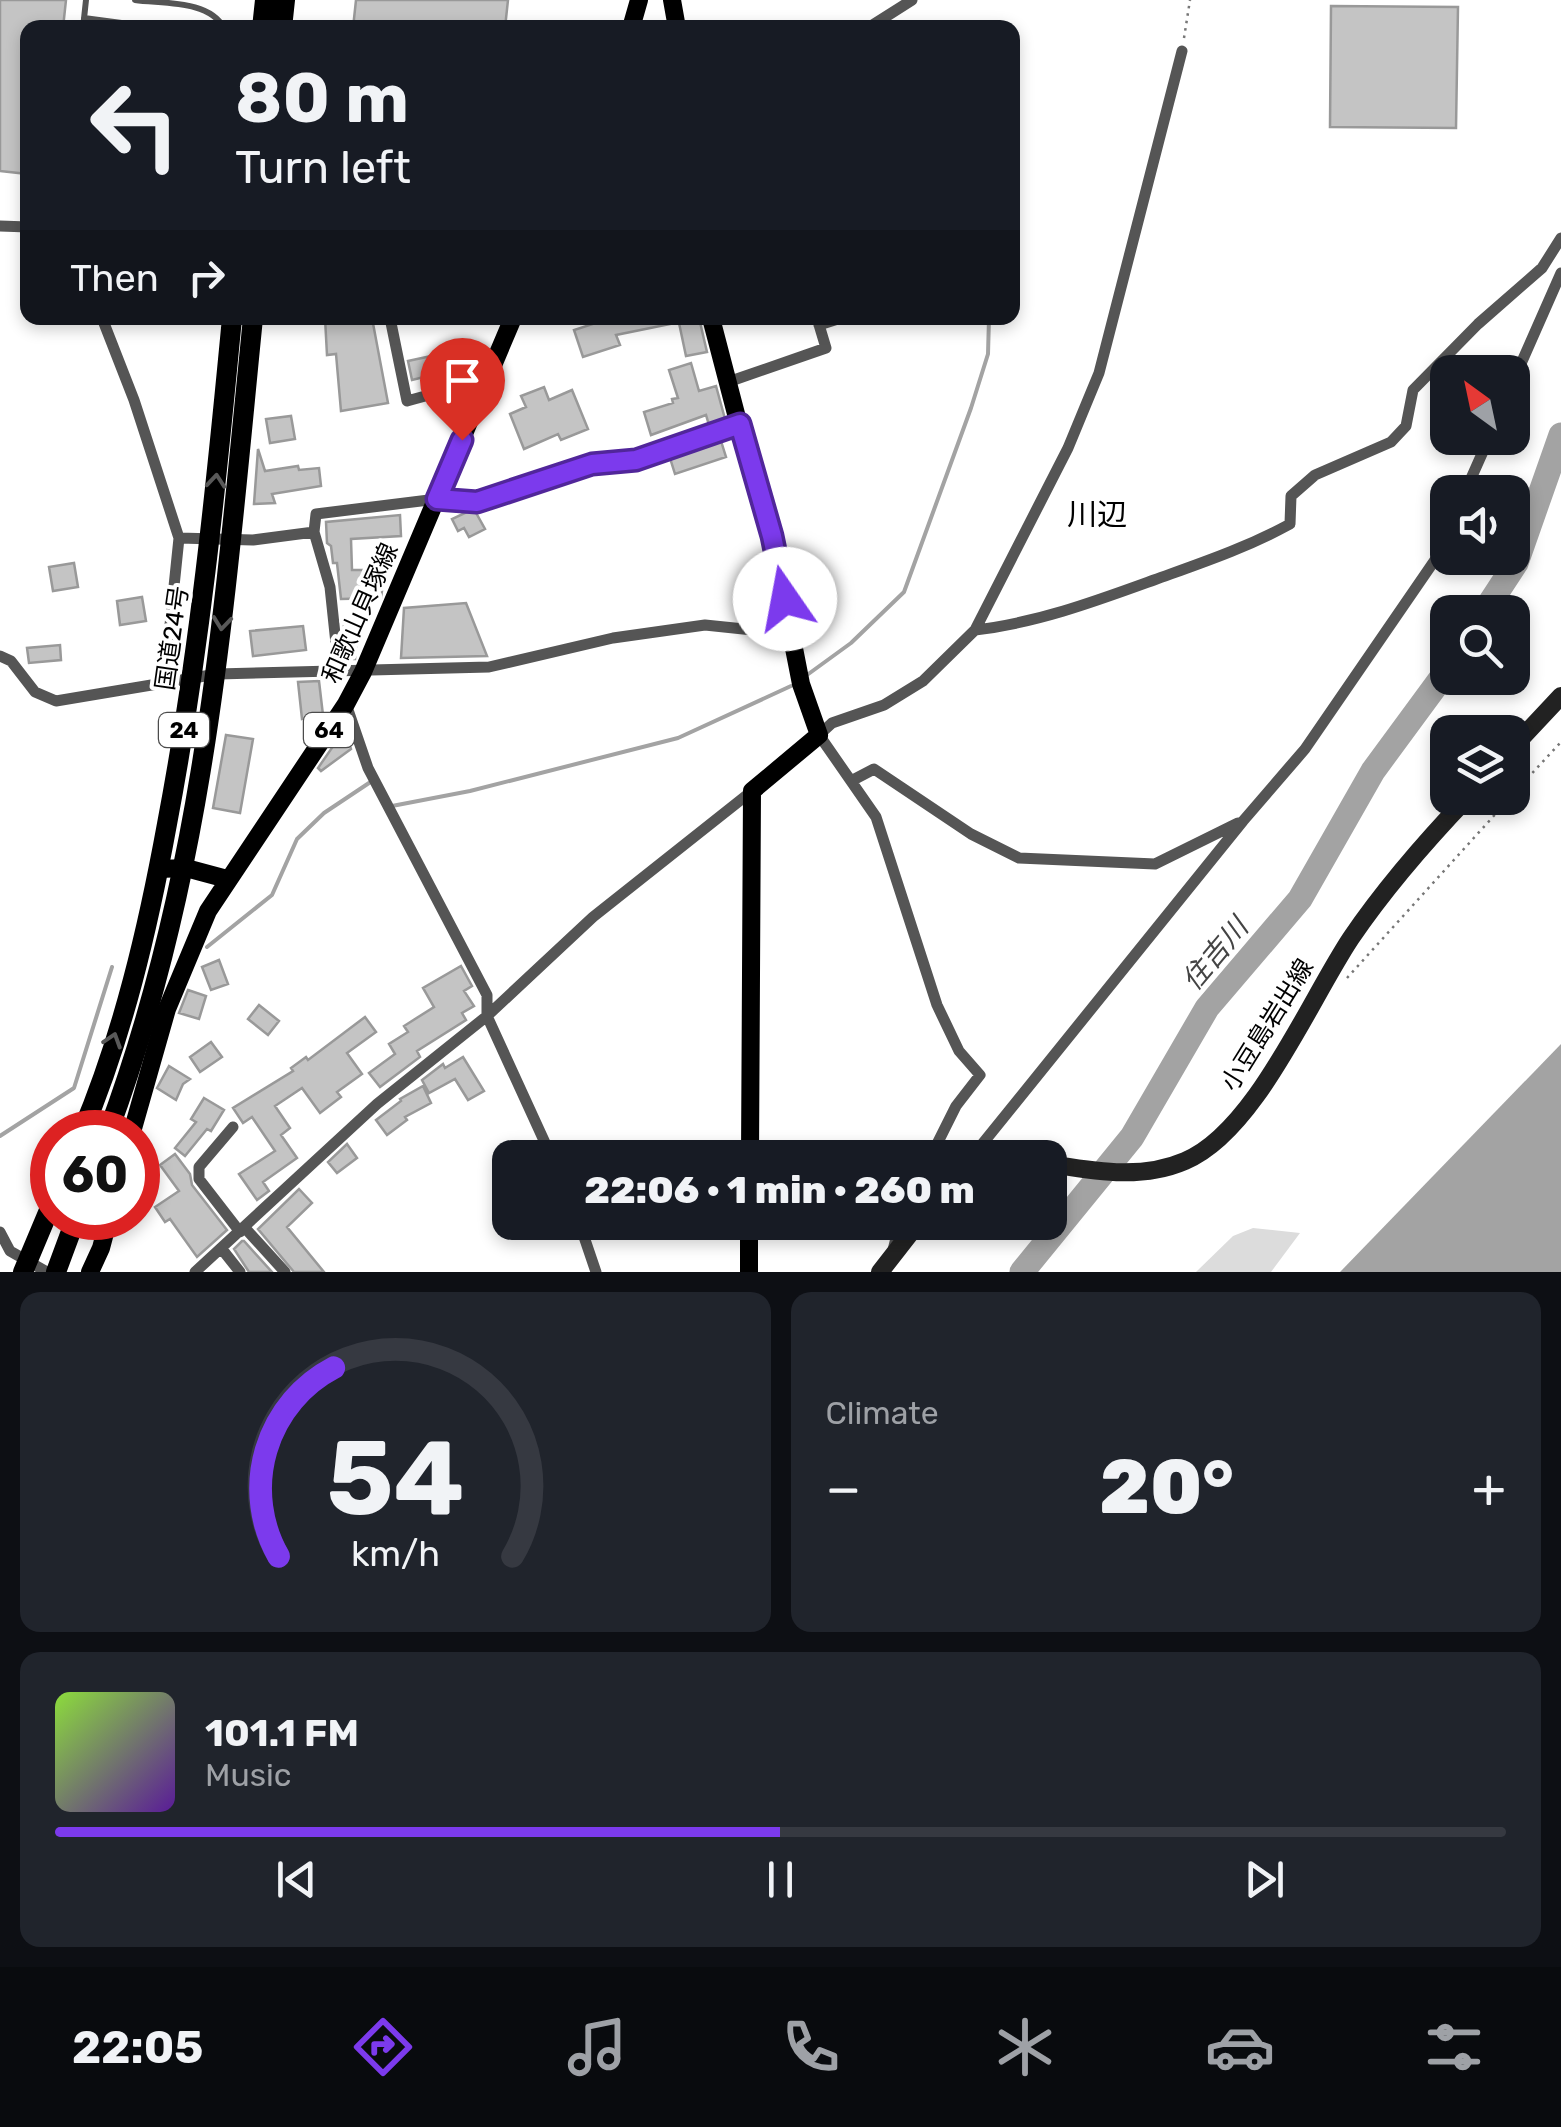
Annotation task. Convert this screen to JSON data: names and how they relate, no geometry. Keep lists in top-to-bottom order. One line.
{"streets":{"highway":["国道24号","24"],"main road":["和歌山貝塚線","64","小豆島岩出線"]},"districts":["川辺"],"water":["住吉川"],"north":"top left","page":{"turn":["80 m","Turn left"],"then":"Then","limit":"60","trip":"22:06 · 1 min · 260 m","tile":"Climate","heat":["−","20°","+"],"song":["101.1 FM","Music"],"tabs":"22:05","gauge":["54","km/h"]}}
